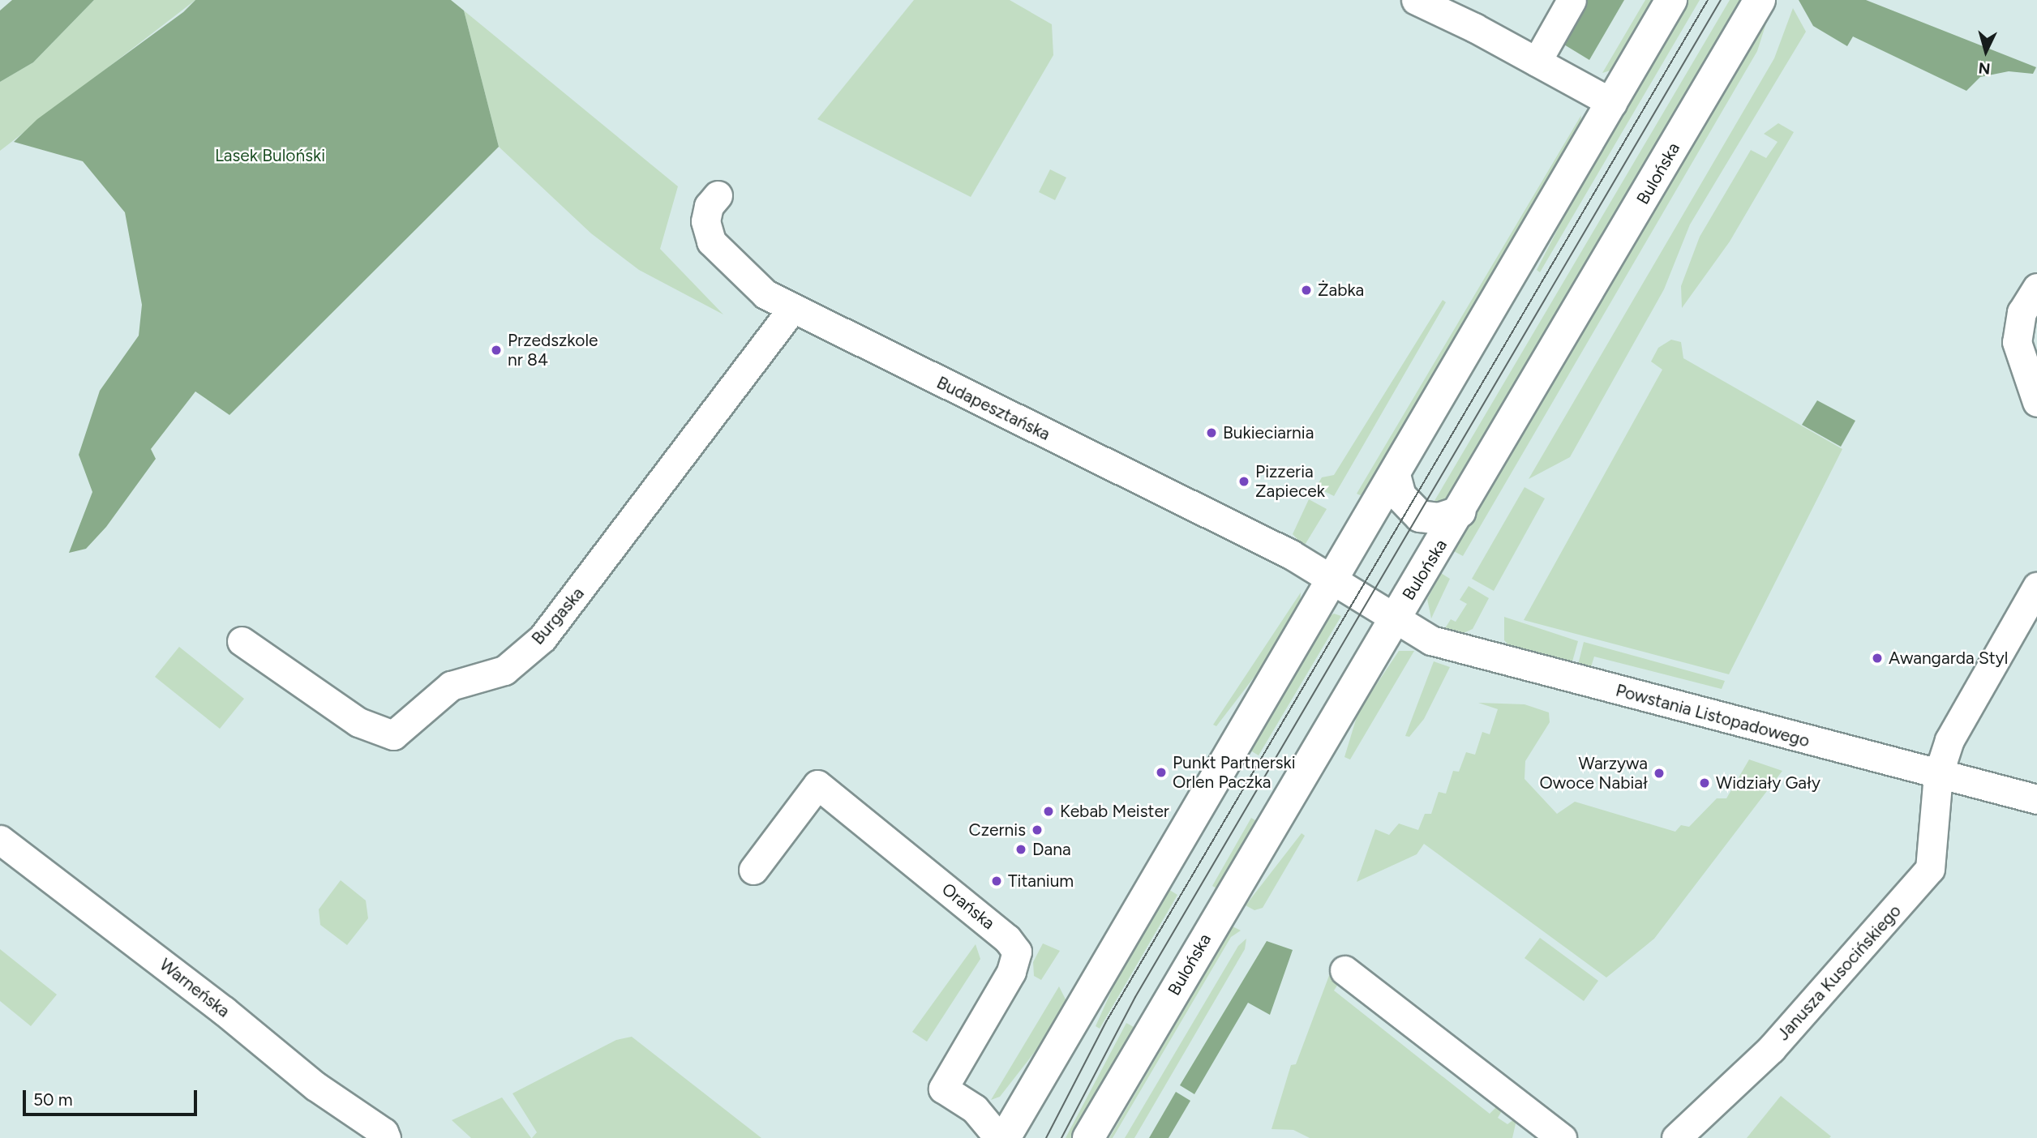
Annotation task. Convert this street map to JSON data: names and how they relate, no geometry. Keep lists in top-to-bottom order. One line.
{"streets":{"main road":["Bulońska"],"street":["Budapesztańska","Burgaska","Powstania Listopadowego","Orańska","Janusza Kusocińskiego","Warneńska"]},"crossings":[["Bulońska","Budapesztańska"],["Bulońska","Powstania Listopadowego"],["Budapesztańska","Burgaska"],["Budapesztańska","Powstania Listopadowego"],["Powstania Listopadowego","Janusza Kusocińskiego"]],"parks":["Lasek Buloński"],"places":["Żabka","Przedszkole nr 84","Bukieciarnia","Pizzeria Zapiecek","Awangarda Styl","Punkt Partnerski Orlen Paczka","Warzywa Owoce Nabiał","Widziały Gały","Kebab Meister","Czernis","Dana","Titanium"],"scale_bar":"50 m","north":"bottom"}
